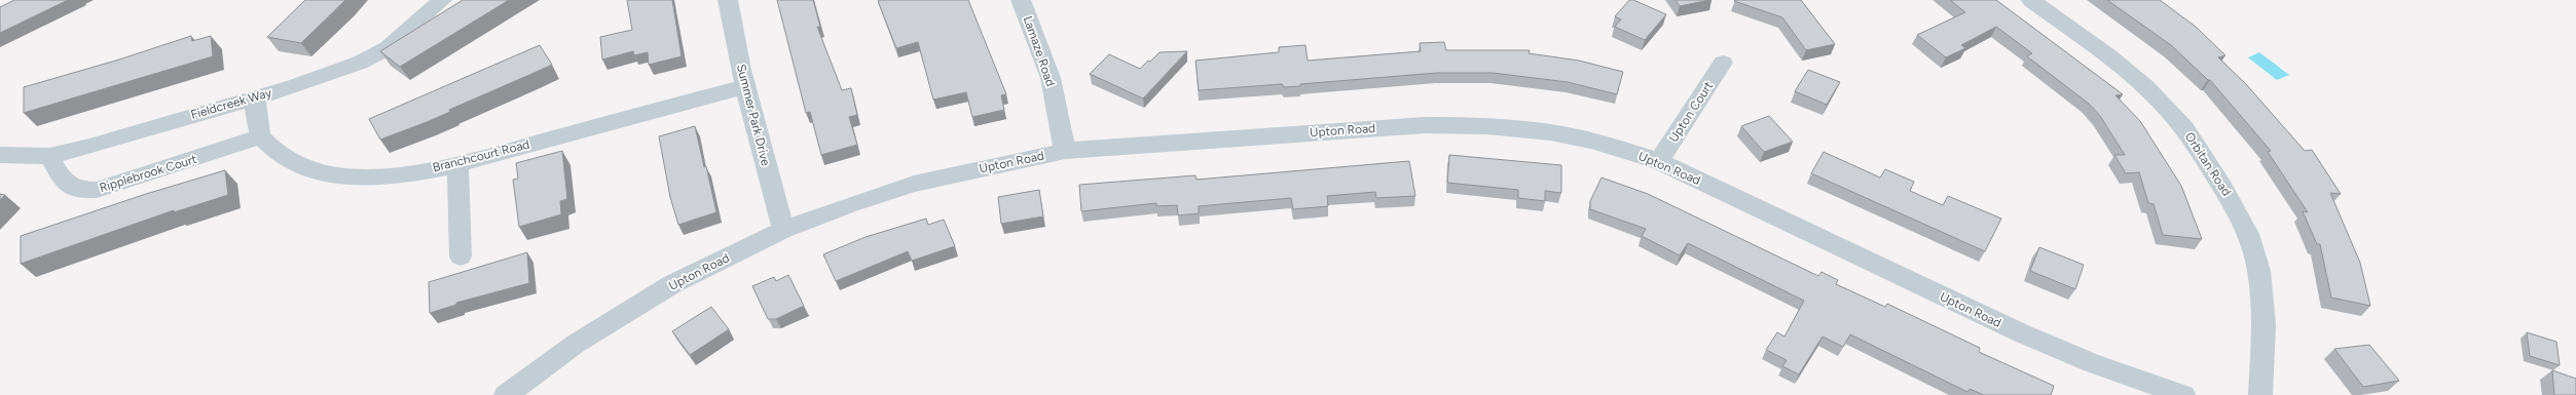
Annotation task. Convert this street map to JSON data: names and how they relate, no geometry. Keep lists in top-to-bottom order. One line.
{"streets":{"street":["Lamaze Road","Fieldcreek Way","Upton Court","Summer Park Drive","Upton Road","Branchcourt Road","Orbitan Road","Ripplebrook Court"]},"crossings":[["Lamaze Road","Upton Road"],["Fieldcreek Way","Ripplebrook Court"],["Upton Court","Upton Road"],["Summer Park Drive","Upton Road"],["Summer Park Drive","Branchcourt Road"],["Branchcourt Road","Ripplebrook Court"]]}
